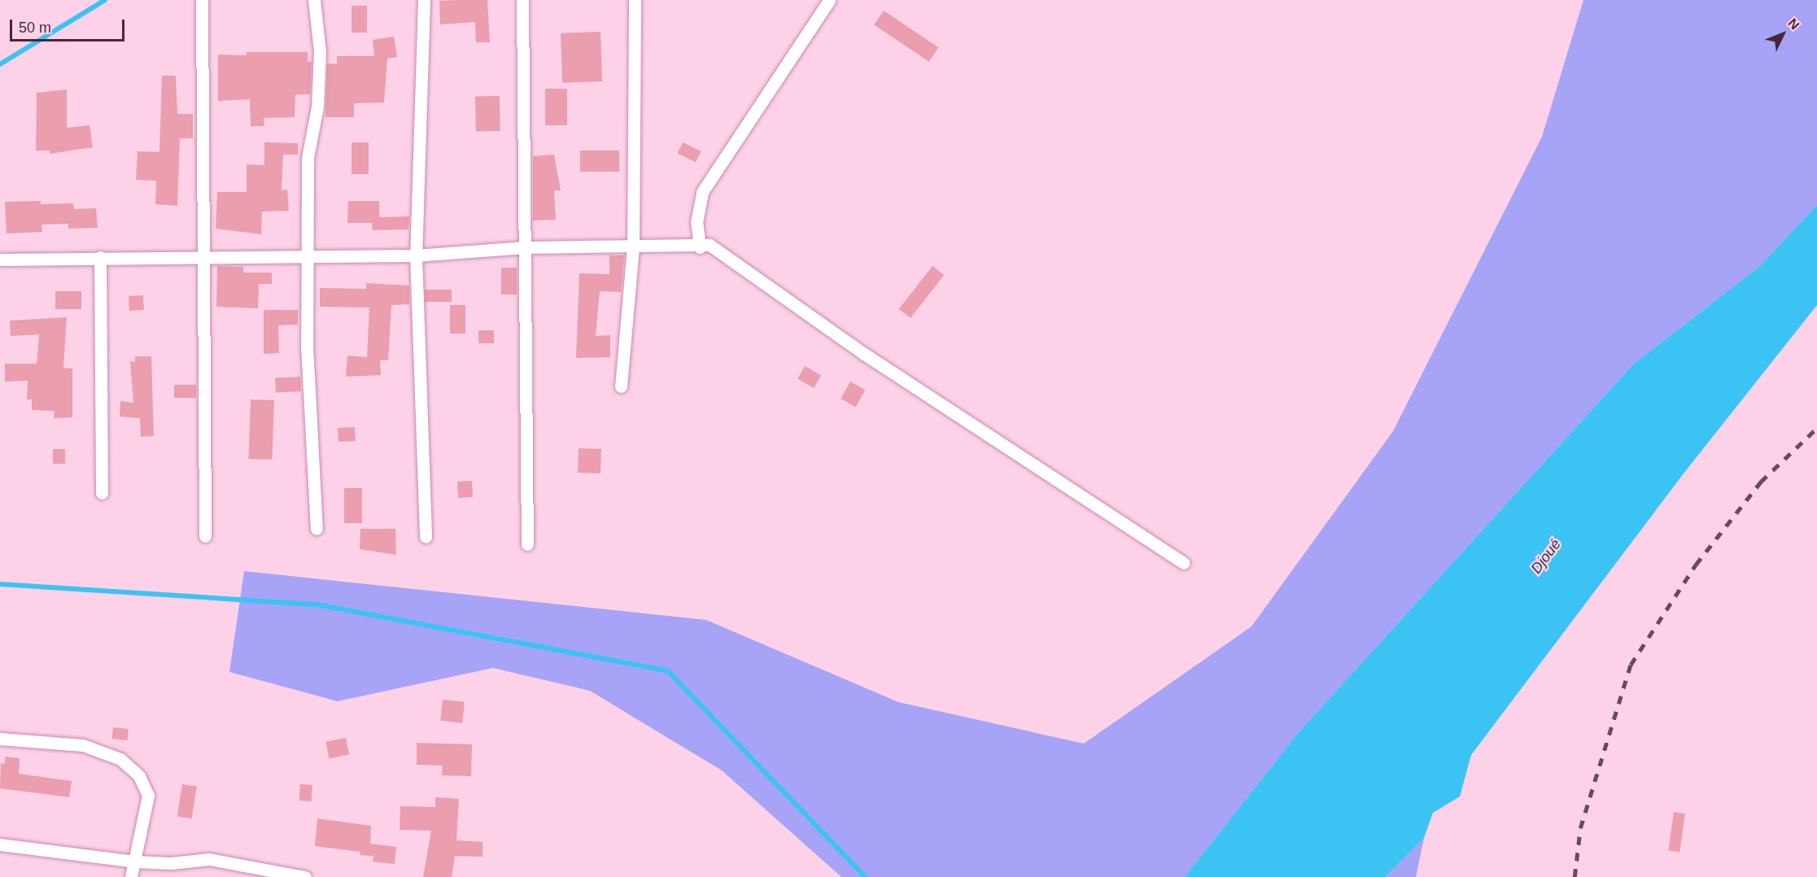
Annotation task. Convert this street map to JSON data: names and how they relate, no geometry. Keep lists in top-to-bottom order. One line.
{"water":["Djoué"],"scale_bar":"50 m","north":"top right"}
